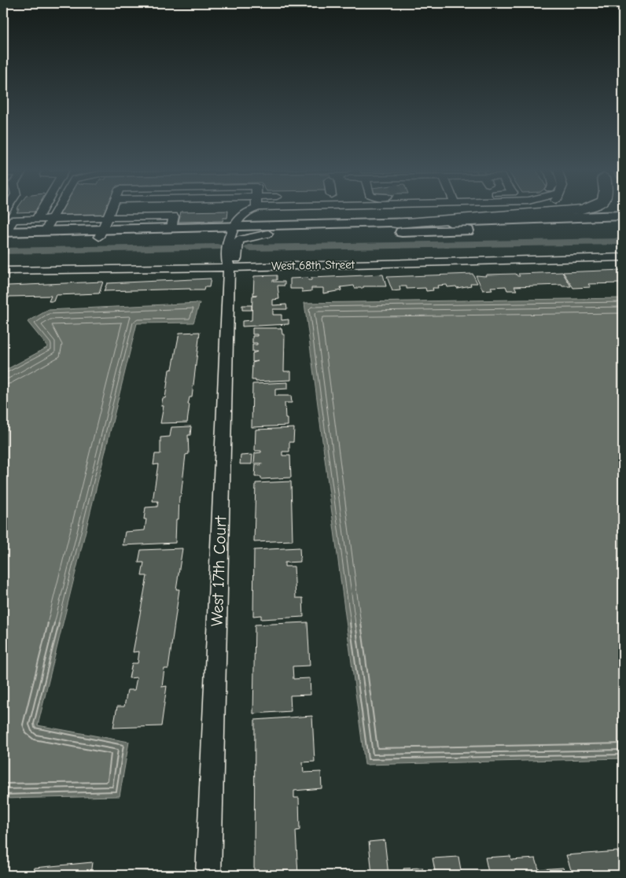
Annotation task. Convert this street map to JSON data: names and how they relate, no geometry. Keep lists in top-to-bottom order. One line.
{"streets":{"street":["West 68th Street","West 17th Court"]},"crossings":[["West 68th Street","West 17th Court"]]}
